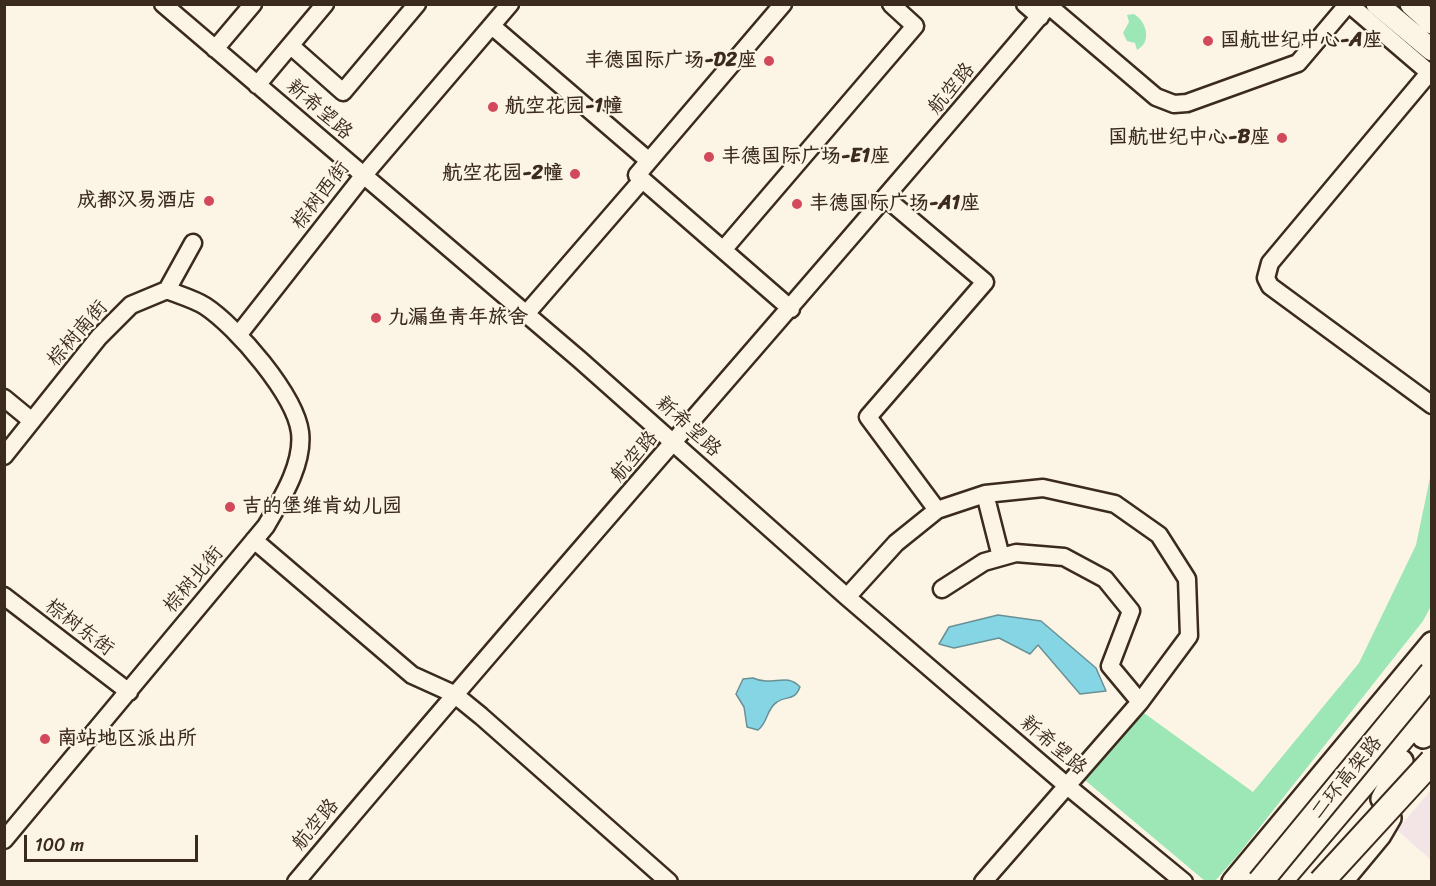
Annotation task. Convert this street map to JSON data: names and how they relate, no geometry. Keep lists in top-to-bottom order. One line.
{"streets":{"highway":["二环高架路"],"street":["航空路","新希望路","棕树西街","棕树南街","棕树北街","棕树东街"]},"crossings":[["航空路","新希望路"],["新希望路","棕树西街"],["棕树北街","棕树东街"]],"places":["国航世纪中心-A座","丰德国际广场-D2座","航空花园-1幢","国航世纪中心-B座","丰德国际广场-E1座","航空花园-2幢","成都汉易酒店","丰德国际广场-A1座","九漏鱼青年旅舍","吉的堡维肯幼儿园","南站地区派出所"],"scale_bar":"100 m"}
